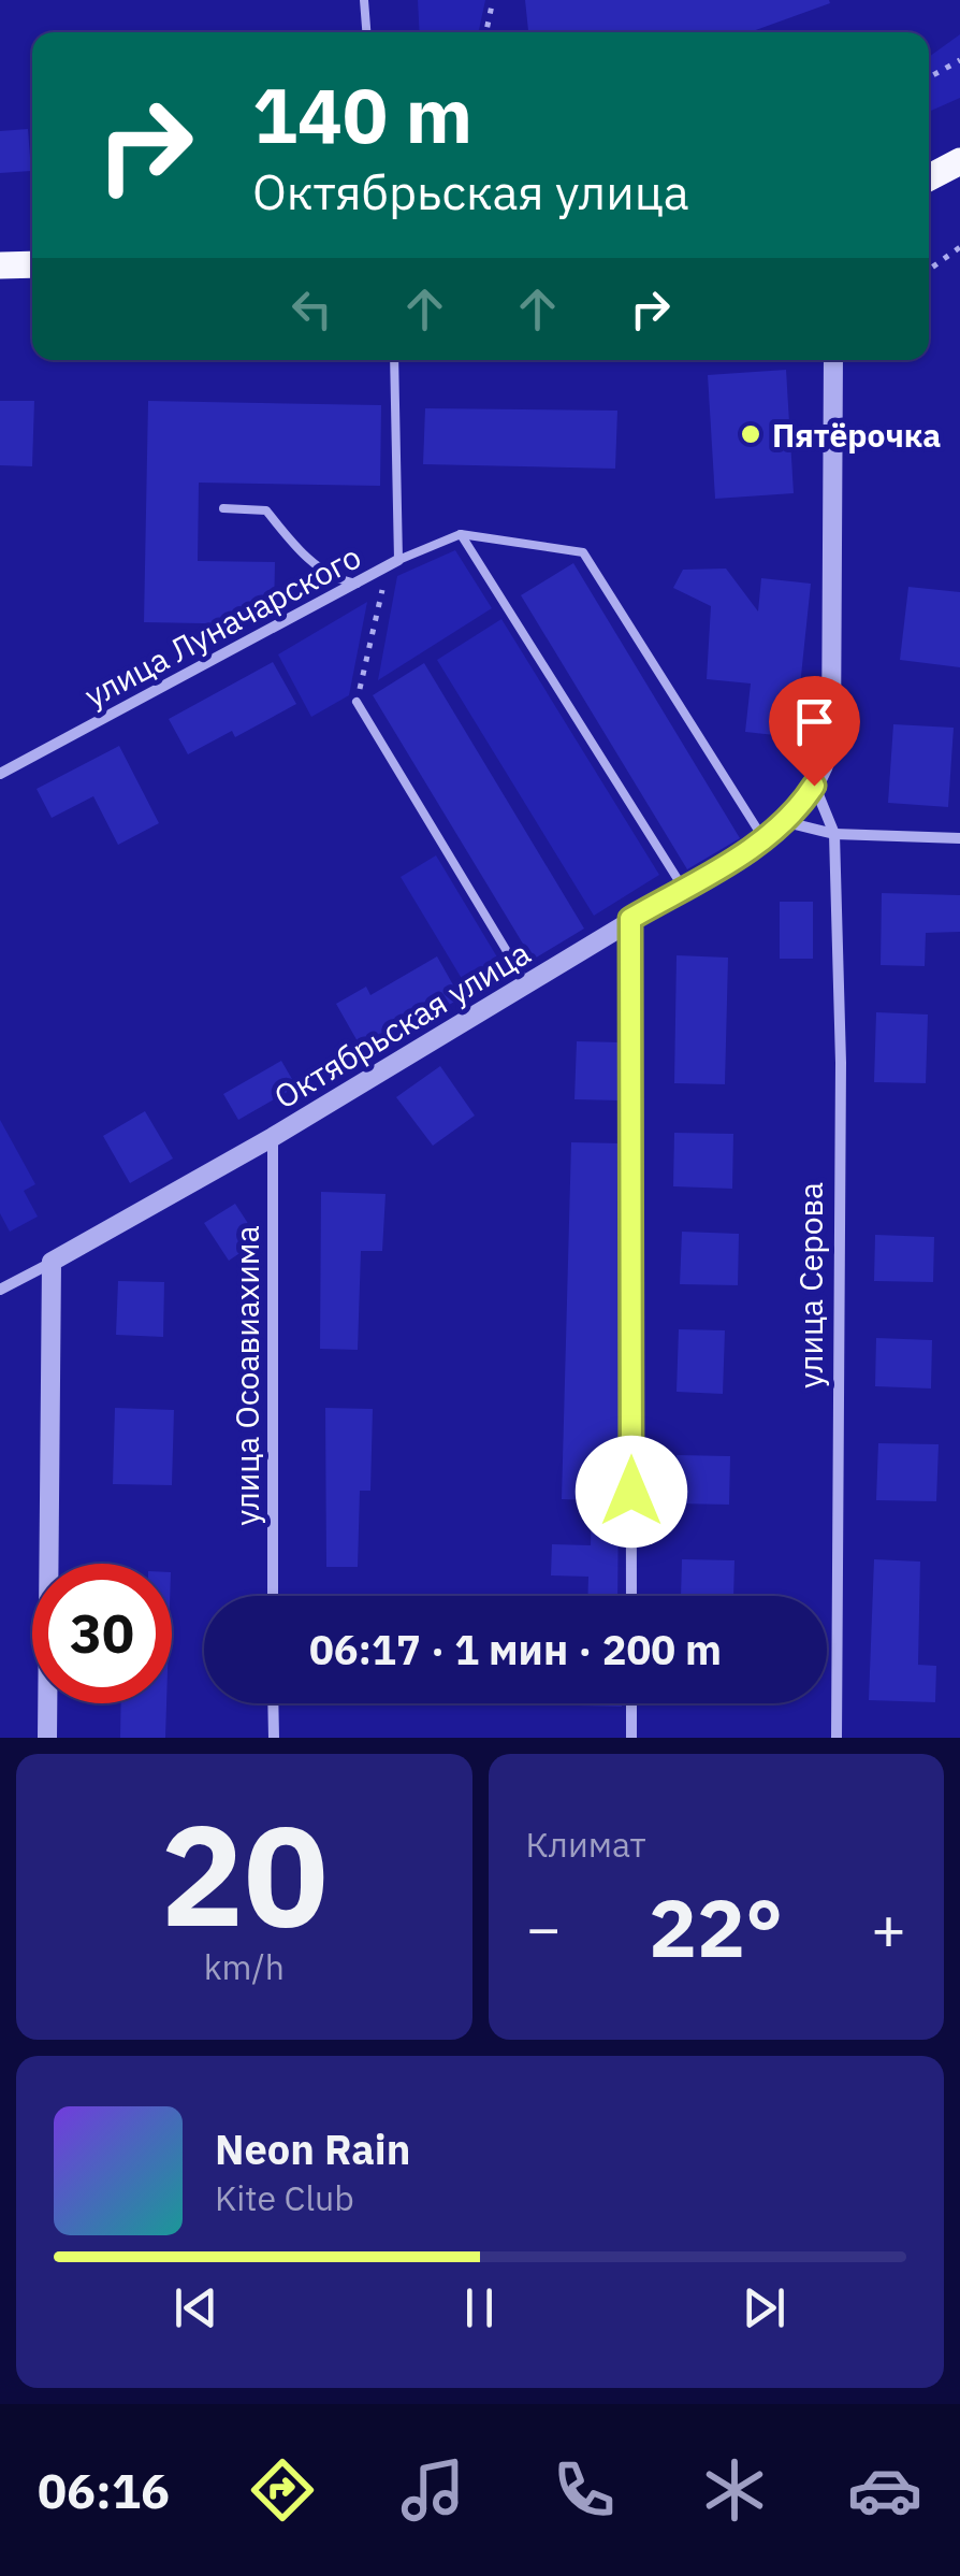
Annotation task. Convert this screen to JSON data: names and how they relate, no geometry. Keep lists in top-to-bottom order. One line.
{"streets":{"street":["улица Луначарского","Октябрьская улица","улица Серова","улица Осоавиахима"]},"crossings":[["Октябрьская улица","улица Осоавиахима"]],"places":["Пятёрочка"],"page":{"turn":["140 m","Октябрьская улица"],"limit":"30","trip":"06:17 · 1 мин · 200 m","tile":[["20","km/h"],"Климат"],"heat":["−","22°","+"],"song":["Neon Rain","Kite Club"],"tabs":"06:16"}}
